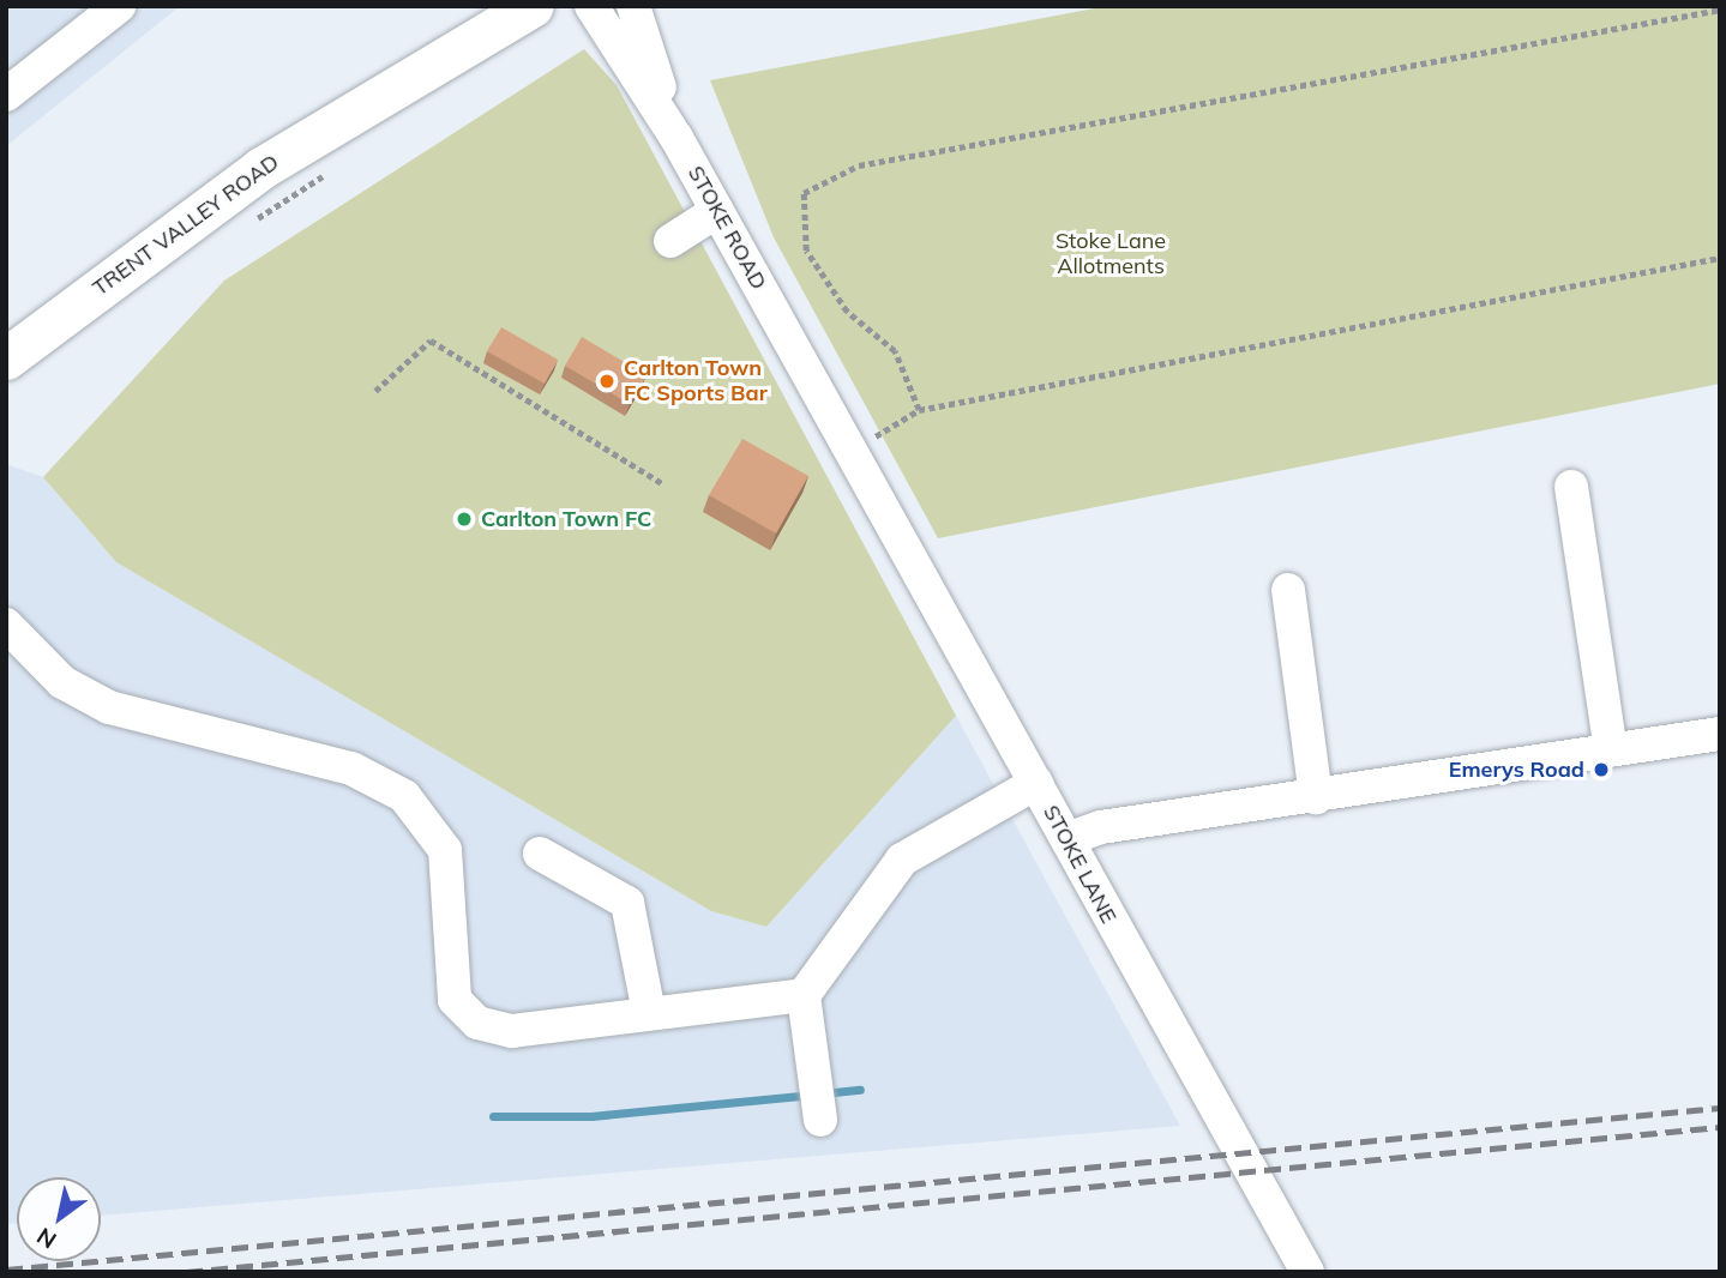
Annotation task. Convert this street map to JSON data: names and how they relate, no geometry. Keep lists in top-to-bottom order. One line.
{"streets":{"main road":["TRENT VALLEY ROAD"],"street":["STOKE ROAD","STOKE LANE"]},"crossings":[["STOKE ROAD","STOKE LANE"]],"parks":["Stoke Lane Allotments"],"places":["Carlton Town FC Sports Bar","Carlton Town FC","Emerys Road"],"north":"bottom left"}
